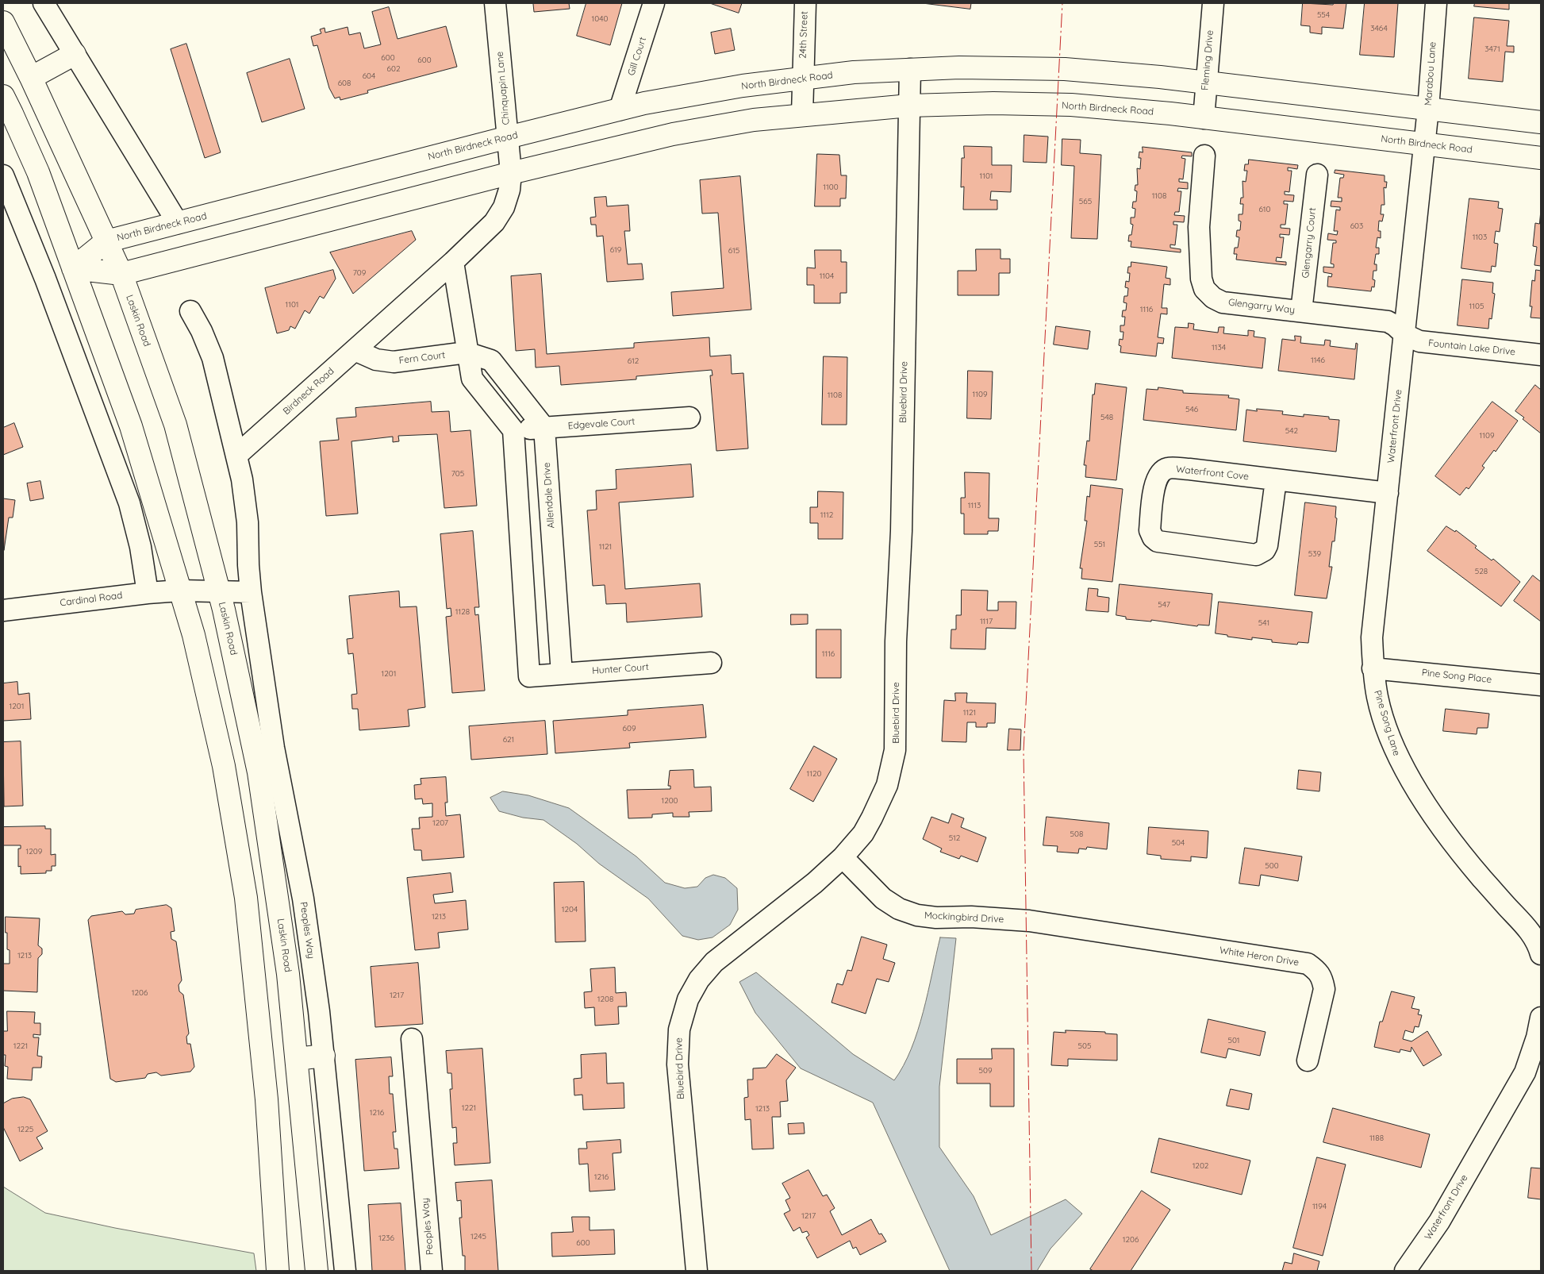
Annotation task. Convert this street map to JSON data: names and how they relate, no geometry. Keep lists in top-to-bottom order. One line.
{"streets":{"main road":["North Birdneck Road","Laskin Road"],"street":["24th Street","Gill Court","Fleming Drive","Marabou Lane","Chinquapin Lane","Glengarry Court","Glengarry Way","Fountain Lake Drive","Fern Court","Birdneck Road","Bluebird Drive","Edgevale Court","Waterfront Drive","Waterfront Cove","Allendale Drive","Cardinal Road","Hunter Court","Pine Song Place","Pine Song Lane","Mockingbird Drive","Peoples Way","White Heron Drive"]},"crossings":[["24th Street","North Birdneck Road"],["Gill Court","North Birdneck Road"],["Fleming Drive","North Birdneck Road"],["Marabou Lane","North Birdneck Road"],["Marabou Lane","Waterfront Drive"],["North Birdneck Road","Chinquapin Lane"],["North Birdneck Road","Laskin Road"],["North Birdneck Road","Birdneck Road"],["North Birdneck Road","Bluebird Drive"],["North Birdneck Road","Waterfront Drive"],["Chinquapin Lane","Birdneck Road"],["Glengarry Court","Glengarry Way"],["Glengarry Way","Fountain Lake Drive"],["Glengarry Way","Waterfront Drive"],["Fountain Lake Drive","Waterfront Drive"],["Fern Court","Birdneck Road"],["Bluebird Drive","Mockingbird Drive"],["Edgevale Court","Allendale Drive"],["Edgevale Court","Hunter Court"],["Waterfront Drive","Pine Song Lane"],["Allendale Drive","Hunter Court"],["Pine Song Place","Pine Song Lane"],["Mockingbird Drive","White Heron Drive"]],"house_numbers":["554","1040","3464","3471","600","600","602","604","608","1101","1100","1108","565","610","603","1103","619","615","709","1104","1101","1105","1116","1134","1146","612","1109","1108","546","548","542","1109","705","1113","1112","551","1121","539","528","547","1128","1117","541","1116","1201","1201","1121","609","621","1120","1200","1207","508","512","504","1209","500","1204","1213","1213","1206","1217","1208","501","1221","505","509","1221","1213","1216","1225","1188","1202","1216","1194","1217","1245","1236","1206","600"]}
